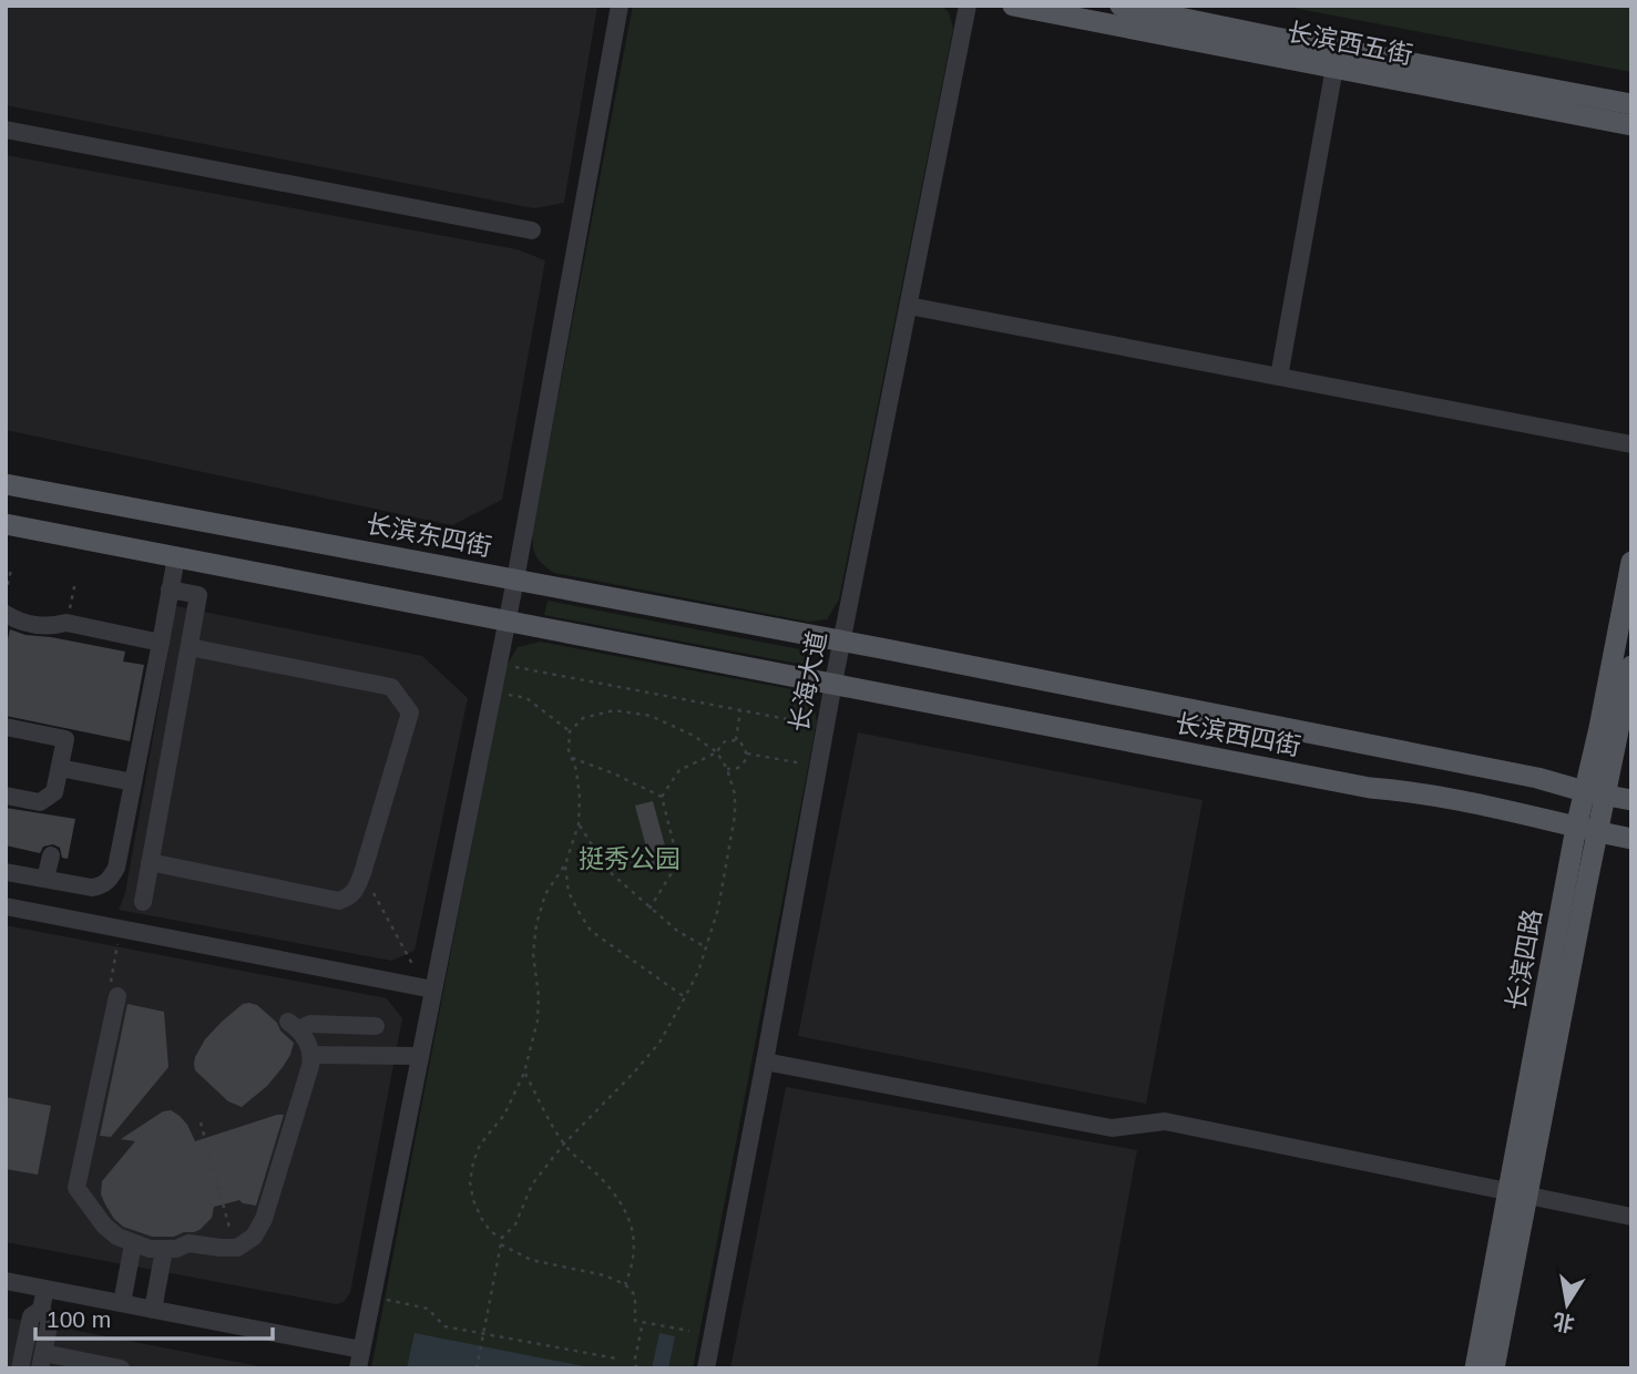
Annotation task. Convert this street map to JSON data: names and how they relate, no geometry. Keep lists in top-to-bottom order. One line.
{"streets":{"main road":["长滨西五街","长滨东四街","长滨西四街","长滨四路"],"street":["长海大道"]},"crossings":[["长滨东四街","长海大道"],["长滨东四街","长滨西四街"],["长海大道","长滨西四街"],["长滨西四街","长滨四路"]],"parks":["挺秀公园"],"scale_bar":"100 m","north":"bottom"}
